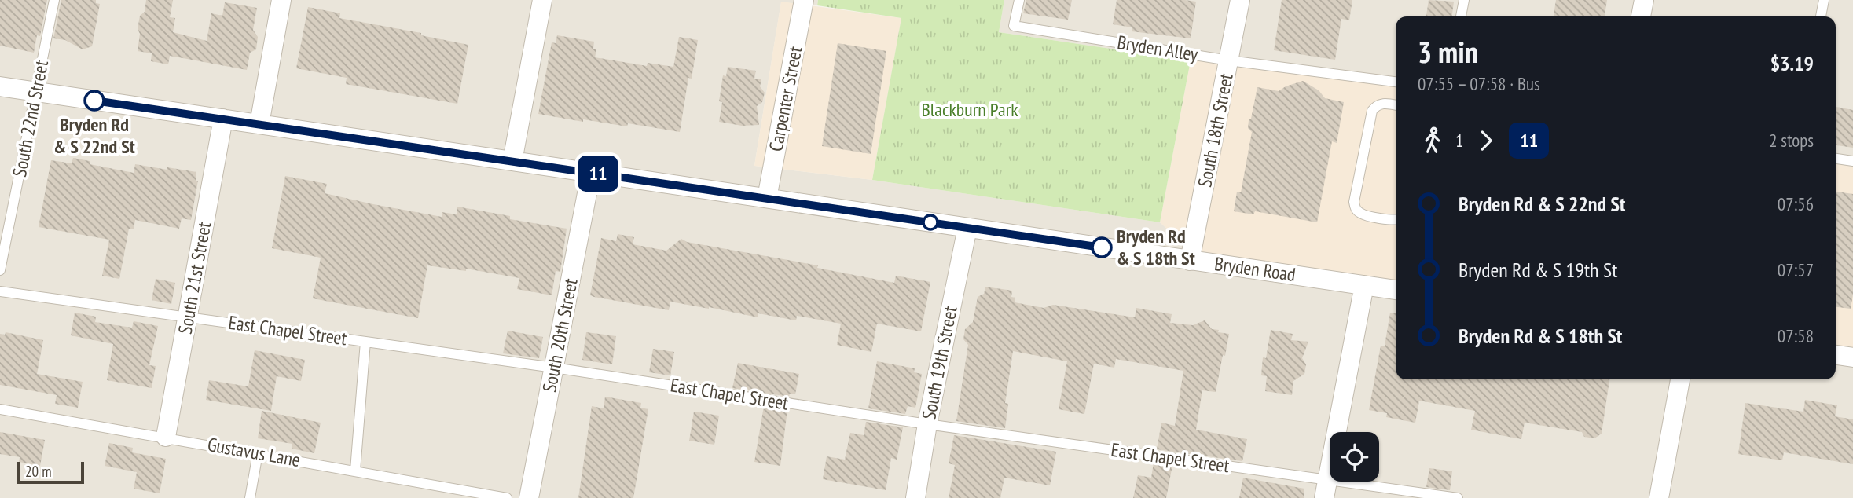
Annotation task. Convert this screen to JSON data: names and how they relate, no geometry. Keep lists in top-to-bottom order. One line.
{"streets":{"street":["Carpenter Street","South 18th Street","Bryden Road","South 21st Street","South 20th Street","South 19th Street"],"lane":["Bryden Alley","South 22nd Street","East Chapel Street","Gustavus Lane"]},"crossings":[["Bryden Alley","South 18th Street"],["Carpenter Street","Bryden Road"],["South 22nd Street","Bryden Road"],["South 18th Street","Bryden Road"],["Bryden Road","South 21st Street"],["Bryden Road","South 20th Street"],["Bryden Road","South 19th Street"],["South 21st Street","East Chapel Street"],["South 21st Street","Gustavus Lane"],["East Chapel Street","South 20th Street"],["East Chapel Street","South 19th Street"]],"parks":["Blackburn Park"],"places":["Bryden Rd & S 22nd St","Bryden Rd & S 18th St"],"lines":["bus line 11"],"scale_bar":"20 m","page":{"on_map":"11","heading":["3 min","07:55 – 07:58 · Bus","$3.19"],"legs":["1","11","2 stops"],"list":[{"name":"Bryden Rd & S 22nd St","value":"07:56"},{"name":"Bryden Rd & S 19th St","value":"07:57"},{"name":"Bryden Rd & S 18th St","value":"07:58"}],"scale":"20 m"}}
